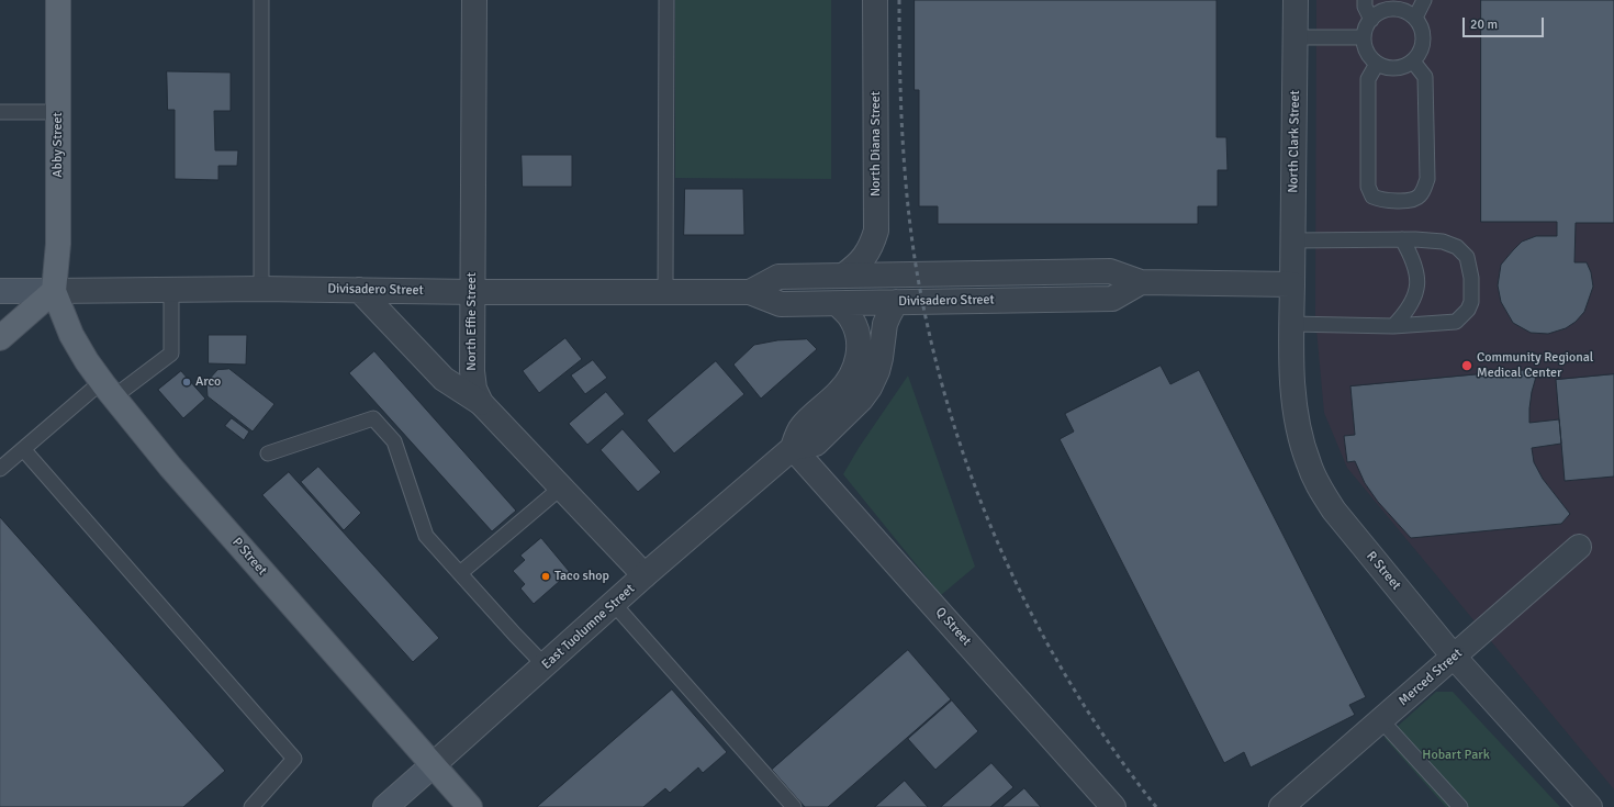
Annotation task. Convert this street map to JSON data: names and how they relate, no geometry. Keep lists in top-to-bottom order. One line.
{"streets":{"main road":["Abby Street","Divisadero Street","P Street","East Tuolumne Street"],"street":["North Clark Street","North Diana Street","North Effie Street","R Street","Q Street","Merced Street"]},"crossings":[["North Clark Street","Divisadero Street"],["North Clark Street","R Street"],["North Diana Street","Divisadero Street"],["Abby Street","Divisadero Street"],["Abby Street","P Street"],["Divisadero Street","North Effie Street"],["Divisadero Street","P Street"],["Divisadero Street","R Street"],["Divisadero Street","East Tuolumne Street"],["North Effie Street","East Tuolumne Street"],["P Street","East Tuolumne Street"],["R Street","Merced Street"],["East Tuolumne Street","Q Street"]],"parks":["Hobart Park"],"places":["Community Regional Medical Center","Arco","Taco shop"],"scale_bar":"20 m"}
